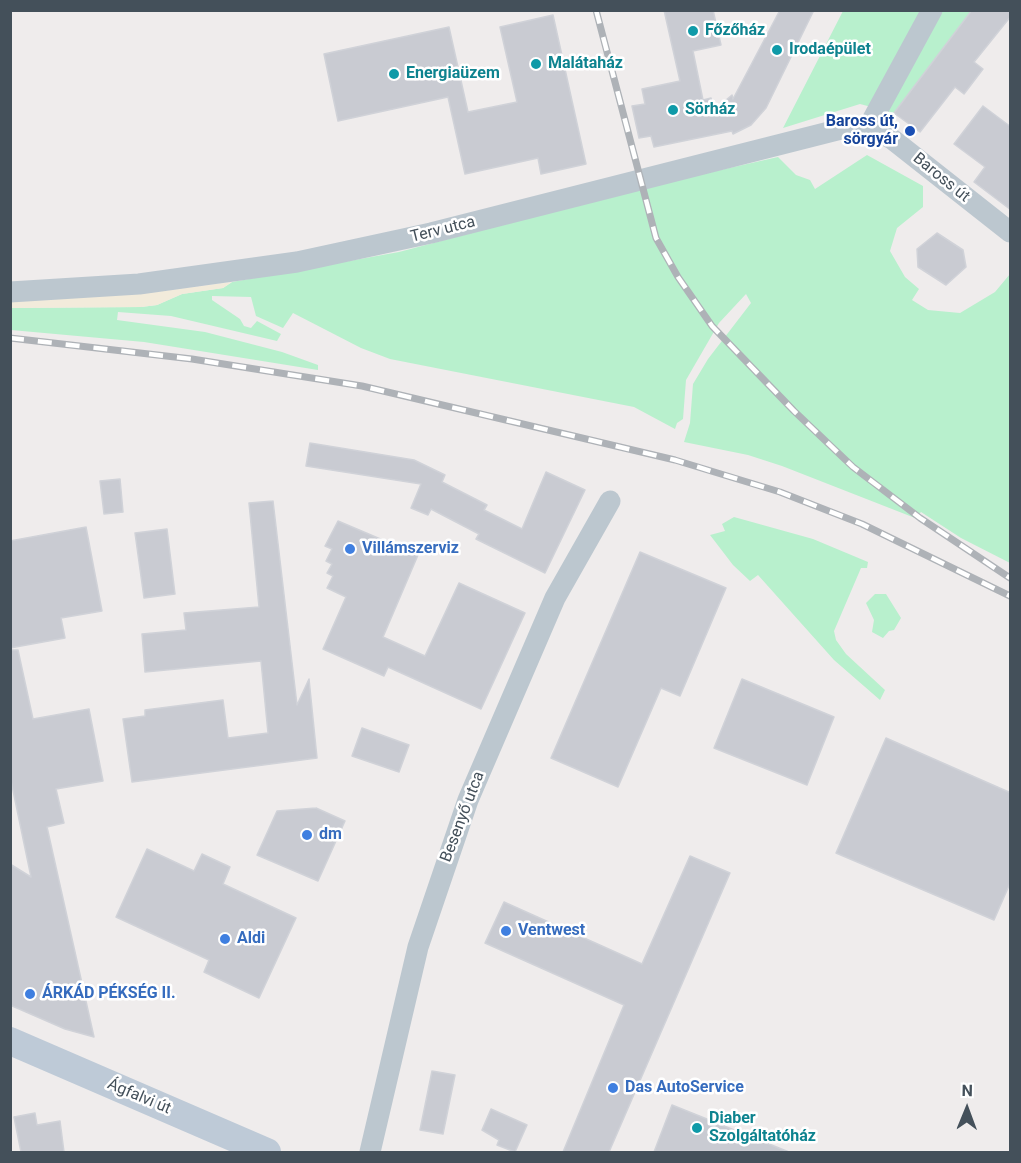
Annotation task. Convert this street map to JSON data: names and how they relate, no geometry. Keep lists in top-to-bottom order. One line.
{"streets":{"main road":["Ágfalvi út"],"street":["Baross út","Terv utca","Besenyő utca"]},"crossings":[["Baross út","Terv utca"]],"places":["Főzőház","Irodaépület","Malátaház","Energiaüzem","Sörház","Baross út, sörgyár","Villámszerviz","dm","Ventwest","Aldi","ÁRKÁD PÉKSÉG II.","Das AutoService","Diaber Szolgáltatóház"],"north":"top"}
